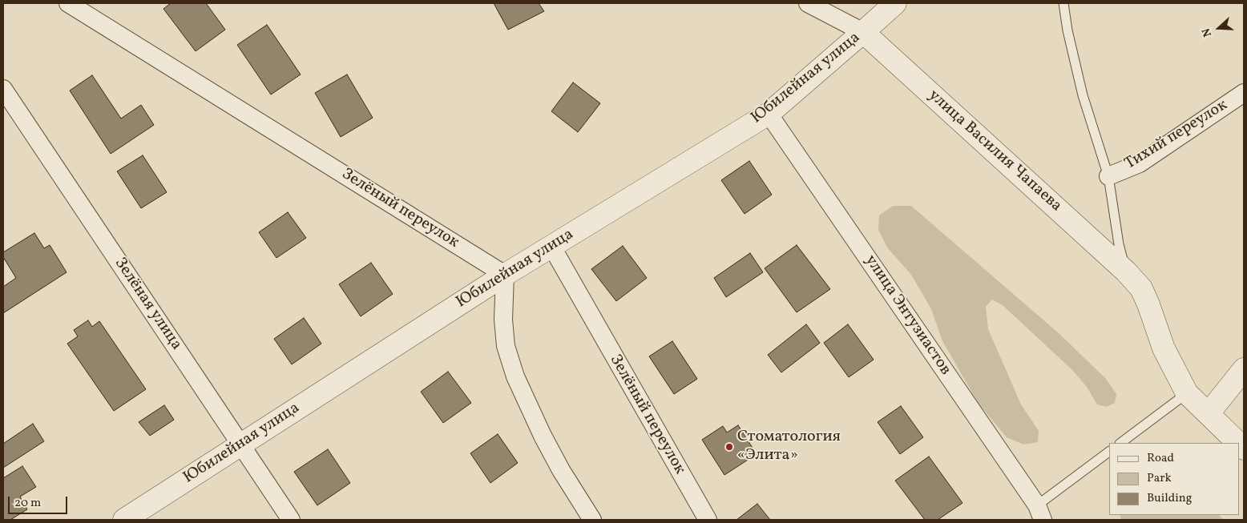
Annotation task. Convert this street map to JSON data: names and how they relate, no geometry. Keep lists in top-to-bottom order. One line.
{"streets":{"street":["Юбилейная улица","Тихий переулок","улица Василия Чапаева","Зелёный переулок","Зелёная улица","улица Энтузиастов"]},"crossings":[["Юбилейная улица","улица Василия Чапаева"],["Юбилейная улица","Зелёный переулок"],["Юбилейная улица","Зелёная улица"],["Юбилейная улица","улица Энтузиастов"],["Тихий переулок","улица Василия Чапаева"]],"places":["Стоматология «Элита»"],"legend":["Road","Park","Building"],"scale_bar":"20 m","north":"left"}
